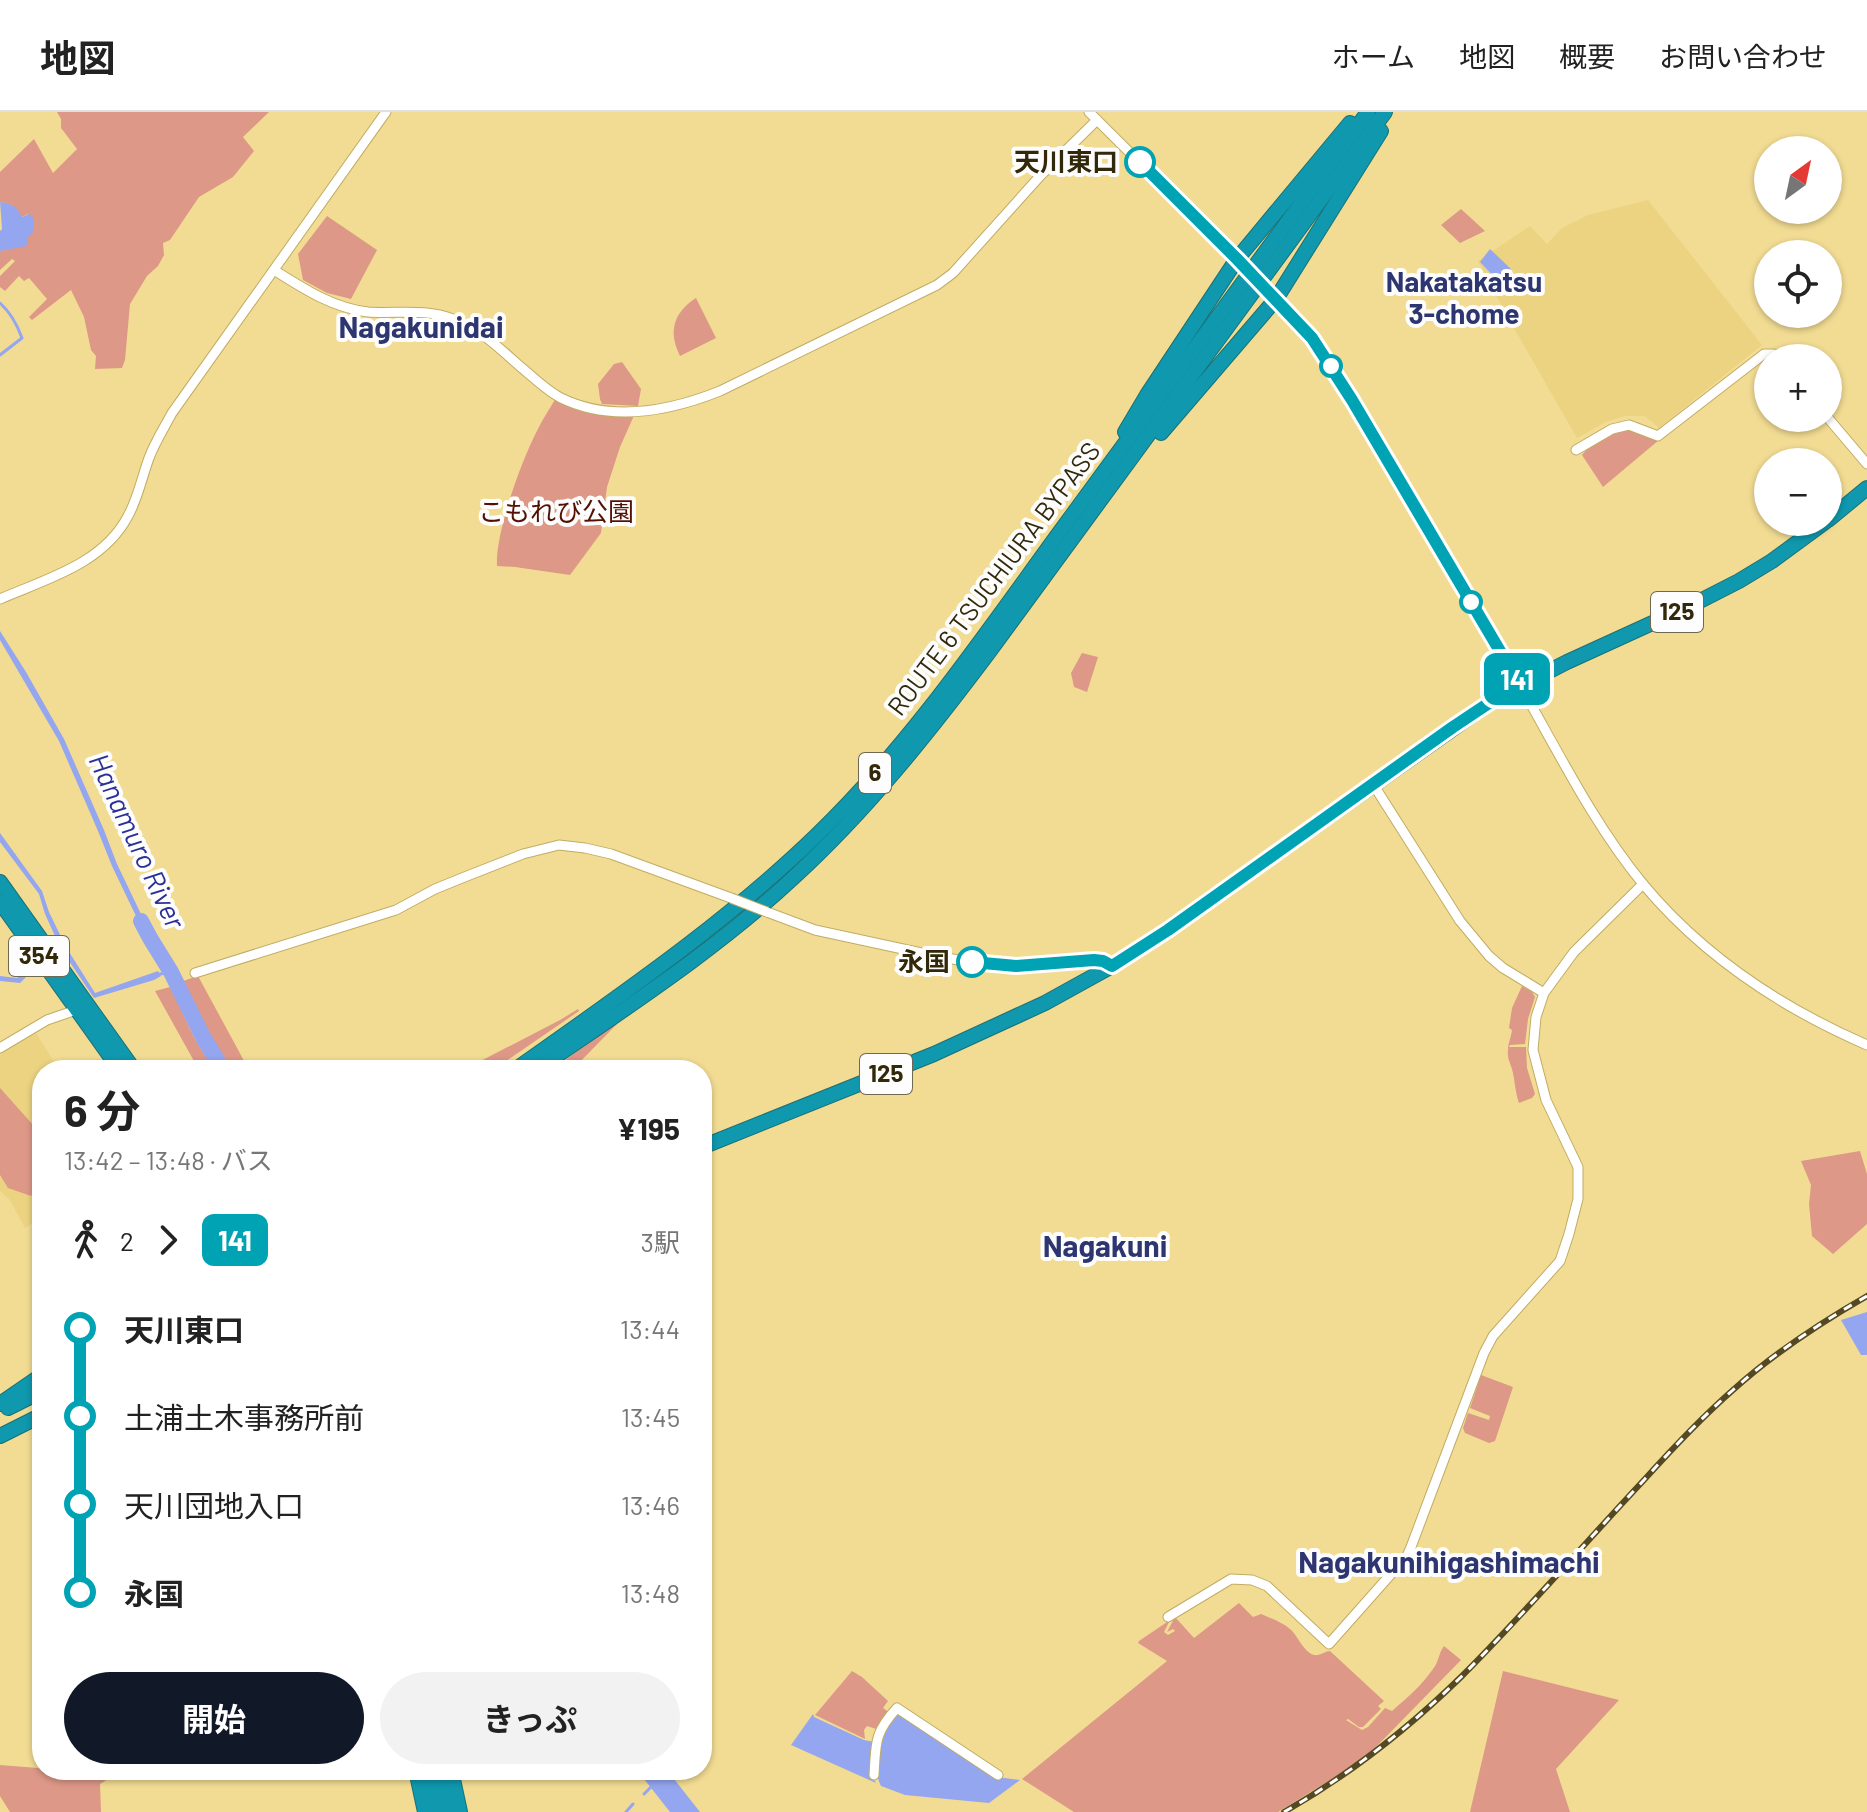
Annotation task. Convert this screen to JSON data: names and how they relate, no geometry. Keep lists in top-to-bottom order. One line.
{"streets":{"highway":["ROUTE 6 TSUCHIURA BYPASS","125","6","354"]},"districts":["Nakatakatsu 3-chome","Nagakunidai","Nagakuni","Nagakunihigashimachi"],"water":["Hanamuro River"],"parks":["こもれび公園"],"places":["天川東口","永国"],"lines":["bus line 141"],"north":"top right","page":{"header":"地図","nav":["ホーム","地図","概要","お問い合わせ"],"on_map":"141","map_buttons":["+","−"],"heading":["6 分","13:42 – 13:48 · バス","¥195"],"legs":["2","141","3駅"],"list":[{"name":"天川東口","value":"13:44"},{"name":"土浦土木事務所前","value":"13:45"},{"name":"天川団地入口","value":"13:46"},{"name":"永国","value":"13:48"}],"buttons":["開始","きっぷ"]}}
